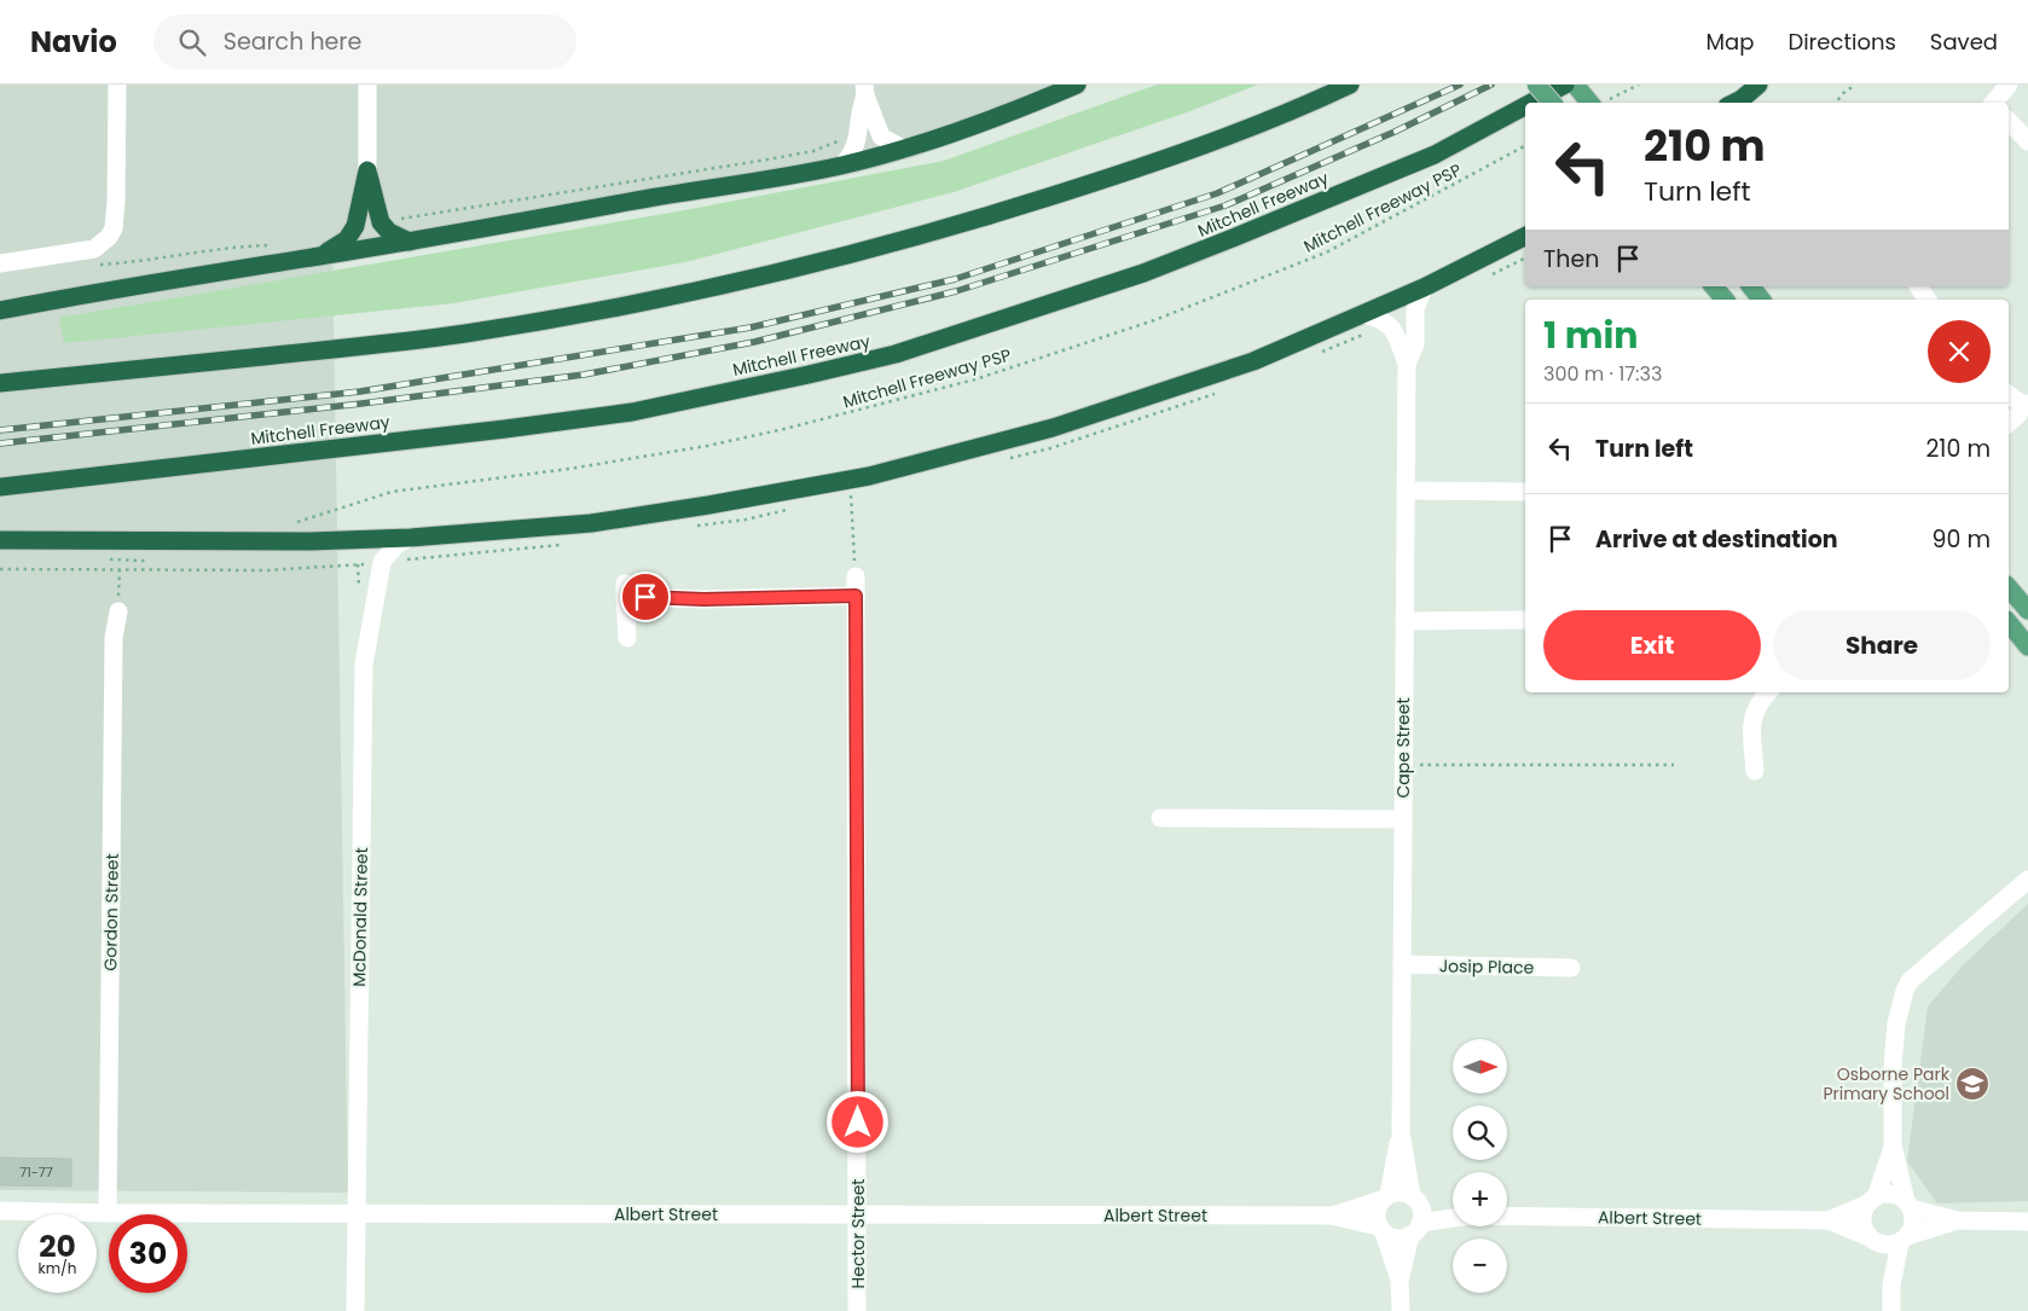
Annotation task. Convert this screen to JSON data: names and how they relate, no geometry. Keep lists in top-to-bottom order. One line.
{"streets":{"highway":["Mitchell Freeway"],"street":["Cape Street","Gordon Street","McDonald Street","Josip Place","Albert Street","Hector Street"],"path":["Mitchell Freeway PSP"]},"crossings":[["Cape Street","Josip Place"],["Cape Street","Albert Street"],["Gordon Street","Albert Street"],["McDonald Street","Albert Street"],["Albert Street","Hector Street"]],"places":{"school or university":["Osborne Park Primary School"]},"house_numbers":["71-77"],"north":"right","page":{"header":"Navio","search":"Search here","nav":["Map","Directions","Saved"],"turn":["210 m","Turn left"],"then":"Then","heading":["1 min","300 m · 17:33"],"list":[{"name":"Turn left","value":"210 m"},{"name":"Arrive at destination","value":"90 m"}],"buttons":["Exit","Share"],"map_buttons":["+","−"],"speed":"20 km/h","limit":"30"}}
